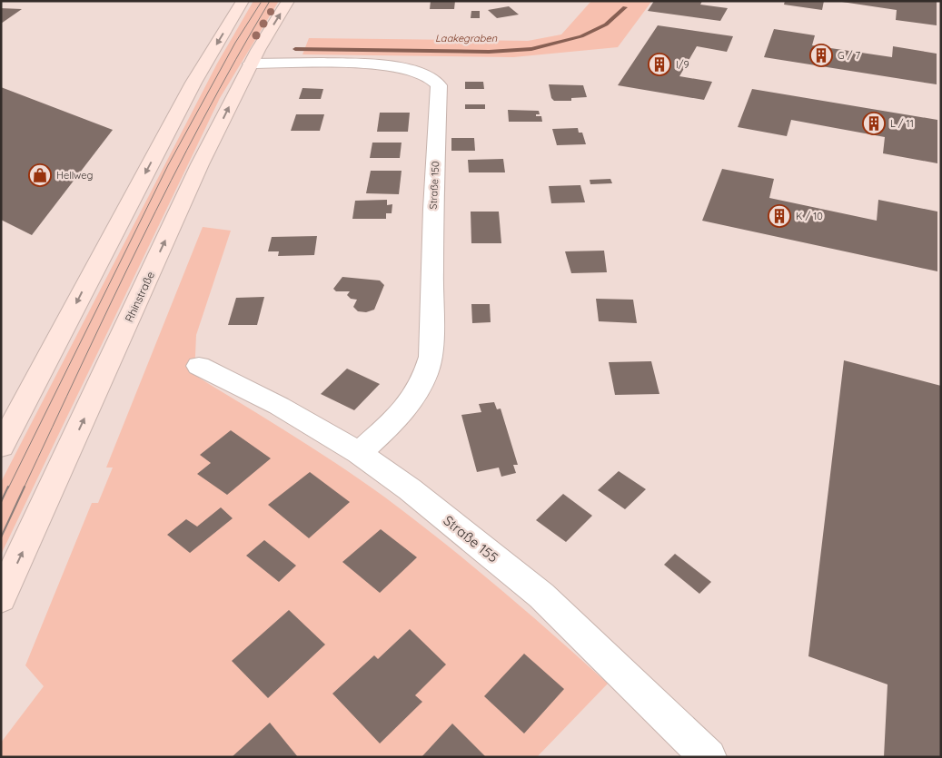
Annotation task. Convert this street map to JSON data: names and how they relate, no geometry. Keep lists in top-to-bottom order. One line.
{"streets":{"main road":["Rhinstraße"],"street":["Straße 150","Straße 155"]},"crossings":[["Straße 150","Rhinstraße"],["Straße 150","Straße 155"]],"water":["Laakegraben"],"places":{"building":["G / 7","I/9","L / 11","K / 10"],"shop":["Hellweg"]}}
